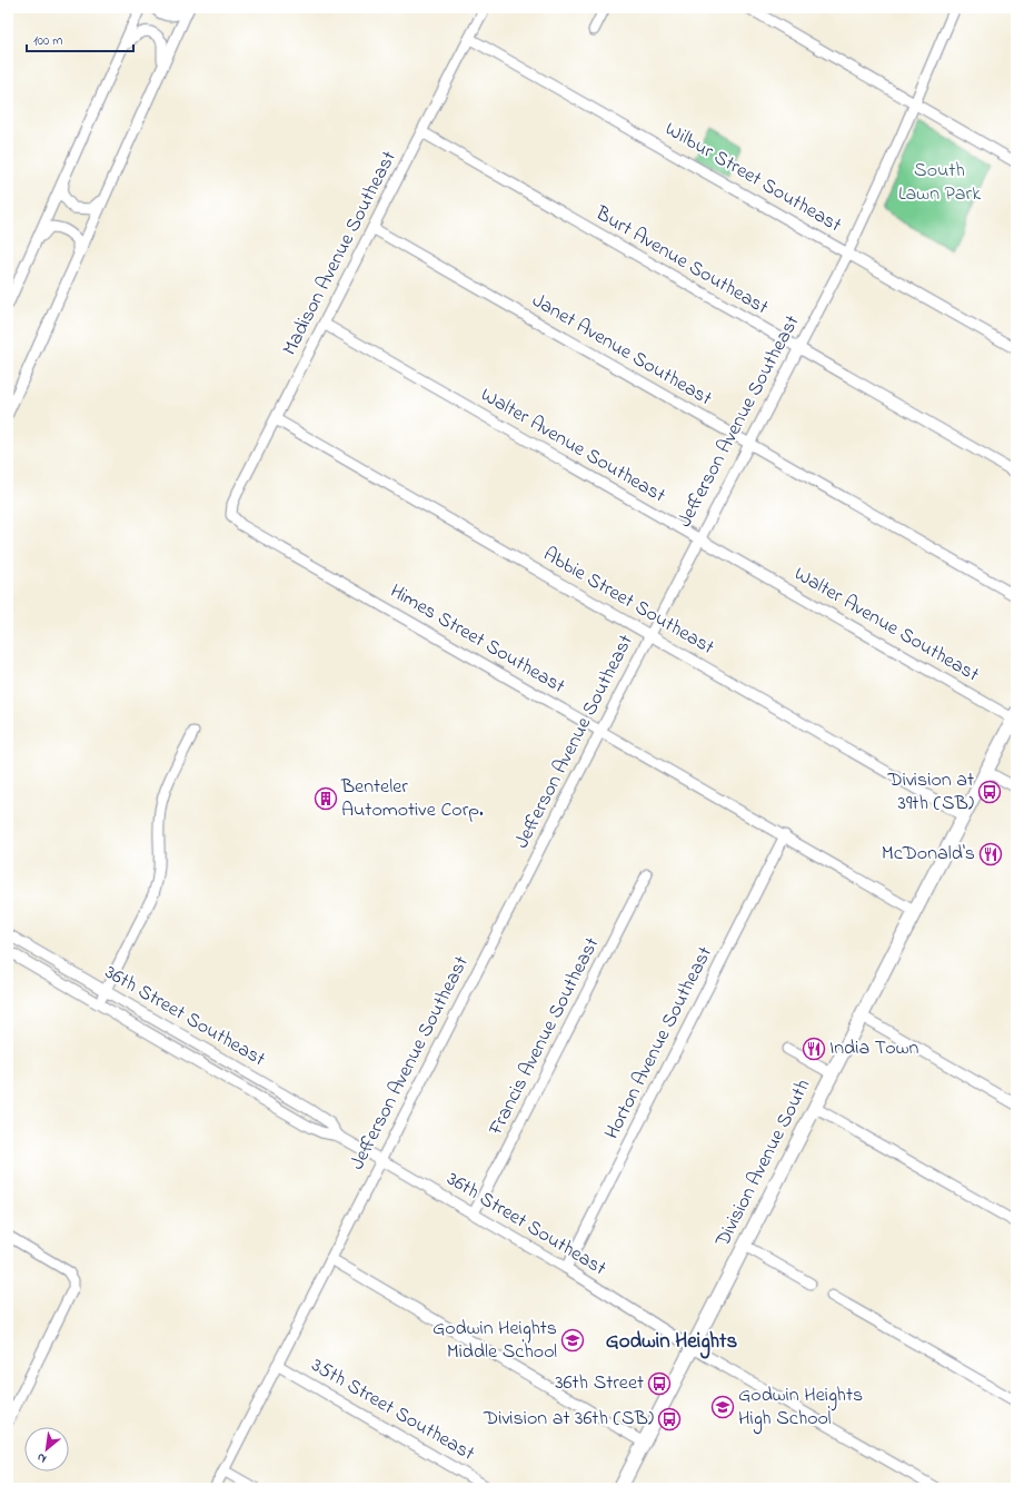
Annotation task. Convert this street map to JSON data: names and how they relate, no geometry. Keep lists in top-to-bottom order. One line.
{"streets":{"main road":["Division Avenue South"],"street":["Wilbur Street Southeast","Madison Avenue Southeast","Burt Avenue Southeast","Janet Avenue Southeast","Jefferson Avenue Southeast","Walter Avenue Southeast","Abbie Street Southeast","Himes Street Southeast","36th Street Southeast","Francis Avenue Southeast","Horton Avenue Southeast","35th Street Southeast"]},"crossings":[["Wilbur Street Southeast","Madison Avenue Southeast"],["Wilbur Street Southeast","Jefferson Avenue Southeast"],["Madison Avenue Southeast","Burt Avenue Southeast"],["Madison Avenue Southeast","Janet Avenue Southeast"],["Madison Avenue Southeast","Walter Avenue Southeast"],["Madison Avenue Southeast","Abbie Street Southeast"],["Madison Avenue Southeast","Himes Street Southeast"],["Burt Avenue Southeast","Jefferson Avenue Southeast"],["Janet Avenue Southeast","Jefferson Avenue Southeast"],["Jefferson Avenue Southeast","Walter Avenue Southeast"],["Jefferson Avenue Southeast","Abbie Street Southeast"],["Jefferson Avenue Southeast","Himes Street Southeast"],["Jefferson Avenue Southeast","36th Street Southeast"],["Jefferson Avenue Southeast","35th Street Southeast"],["Walter Avenue Southeast","Division Avenue South"],["Abbie Street Southeast","Division Avenue South"],["Himes Street Southeast","Horton Avenue Southeast"],["Himes Street Southeast","Division Avenue South"],["36th Street Southeast","Francis Avenue Southeast"],["36th Street Southeast","Horton Avenue Southeast"],["36th Street Southeast","Division Avenue South"]],"districts":["Godwin Heights"],"parks":["South Lawn Park"],"places":{"bus stop":["Division at 39th (SB)","36th Street","Division at 36th (SB)"],"building":["Benteler Automotive Corp."],"restaurant":["McDonald's","India Town"],"school or university":["Godwin Heights Middle School","Godwin Heights High School"]},"scale_bar":"100 m","north":"bottom left"}
